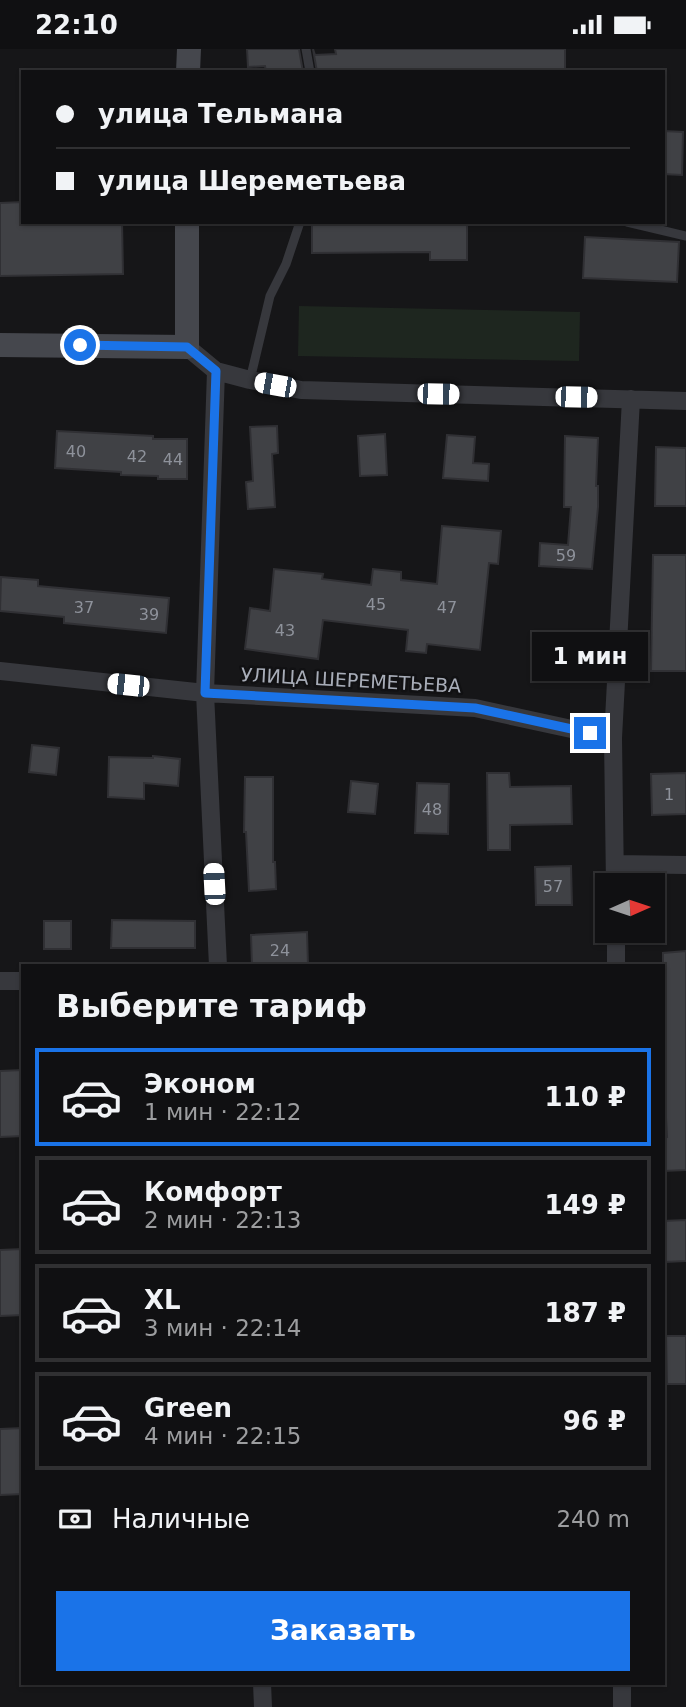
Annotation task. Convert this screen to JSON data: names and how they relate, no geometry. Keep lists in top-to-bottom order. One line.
{"streets":{"street":["УЛИЦА ШЕРЕМЕТЬЕВА"]},"house_numbers":["40","42","44","59","45","37","47","39","43","1","48","57","24"],"north":"right","page":{"status":"22:10","banner":["улица Тельмана","улица Шереметьева"],"bubble":"1 мин","heading":"Выберите тариф","list":[{"name":"Эконом","note":"1 мин · 22:12","value":"110 ₽"},{"name":"Комфорт","note":"2 мин · 22:13","value":"149 ₽"},{"name":"XL","note":"3 мин · 22:14","value":"187 ₽"},{"name":"Green","note":"4 мин · 22:15","value":"96 ₽"}],"pay":["Наличные","240 m"],"buttons":"Заказать"}}
